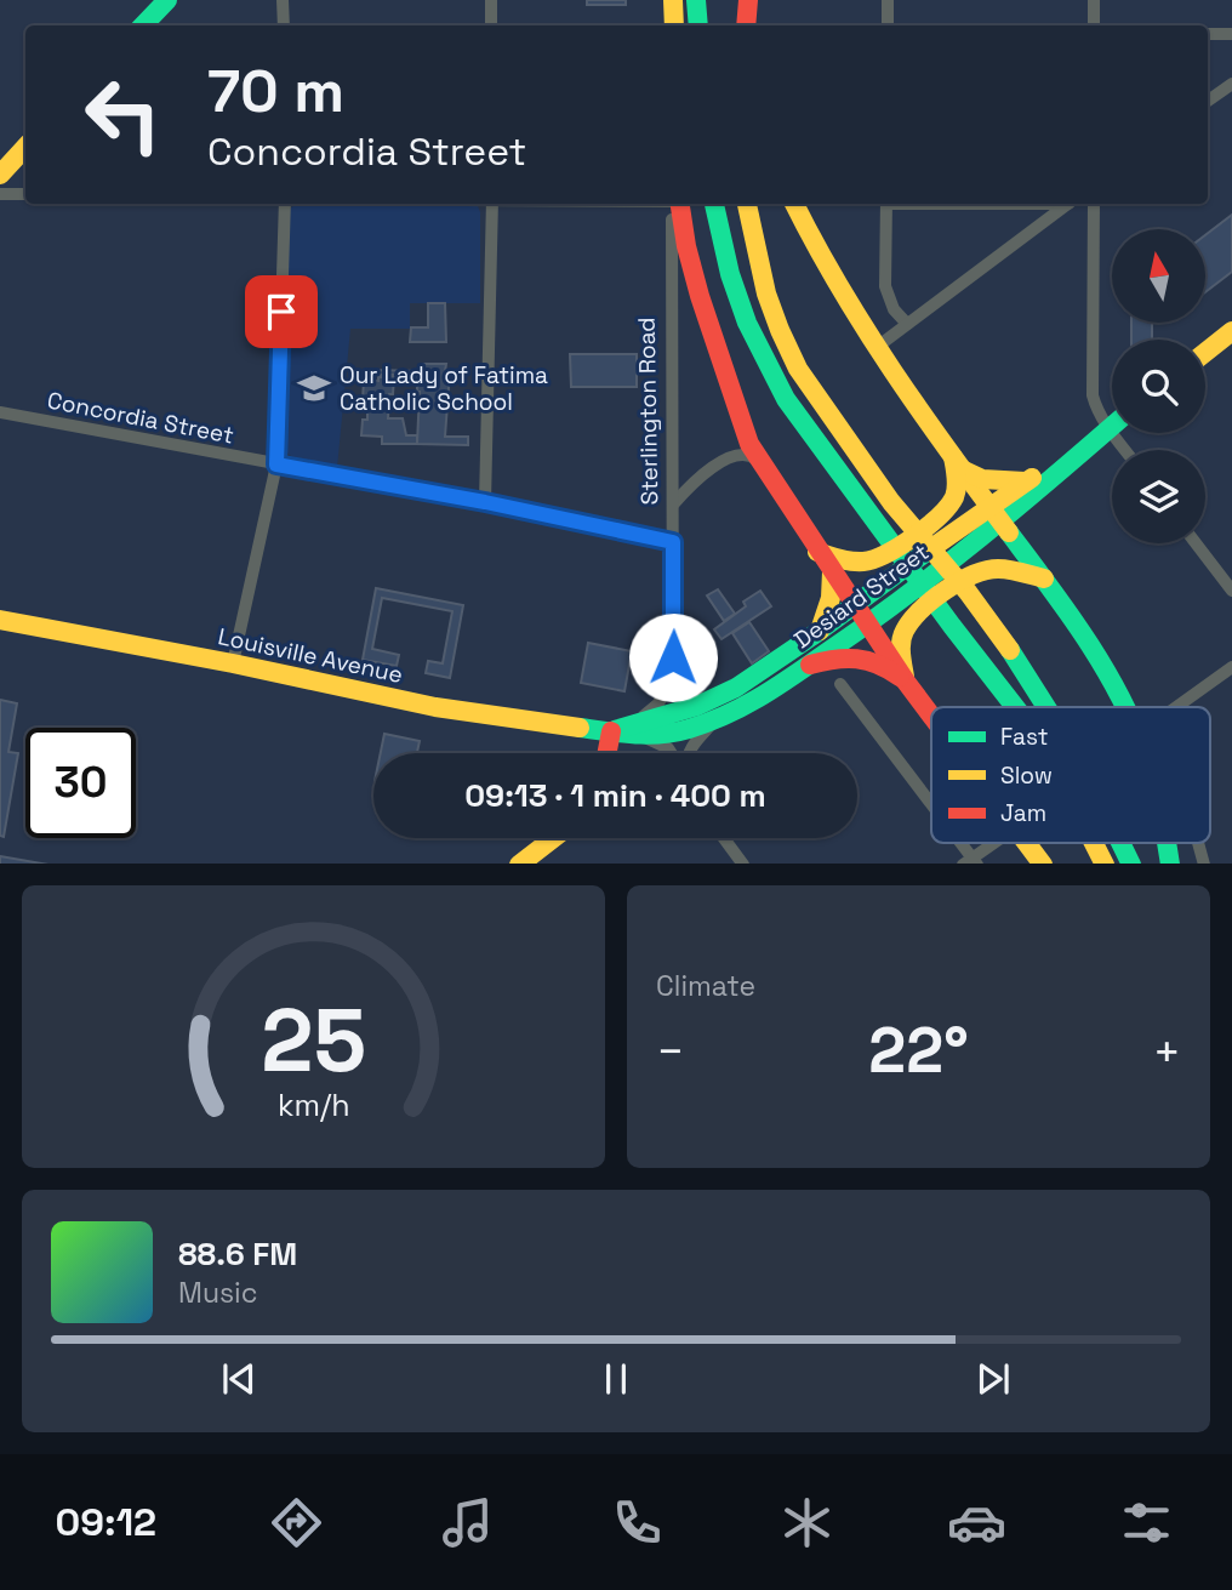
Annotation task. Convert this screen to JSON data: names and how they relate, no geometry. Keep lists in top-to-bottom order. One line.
{"streets":{"main road":["Desiard Street","Louisville Avenue"],"street":["Sterlington Road","Concordia Street"]},"crossings":[["Sterlington Road","Concordia Street"],["Desiard Street","Louisville Avenue"]],"places":{"school or university":["Our Lady of Fatima Catholic School"]},"legend":["Fast","Slow","Jam"],"north":"top","page":{"turn":["70 m","Concordia Street"],"limit":"30","trip":"09:13 · 1 min · 400 m","tile":"Climate","heat":["−","22°","+"],"song":["88.6 FM","Music"],"tabs":"09:12","gauge":["25","km/h"]}}
